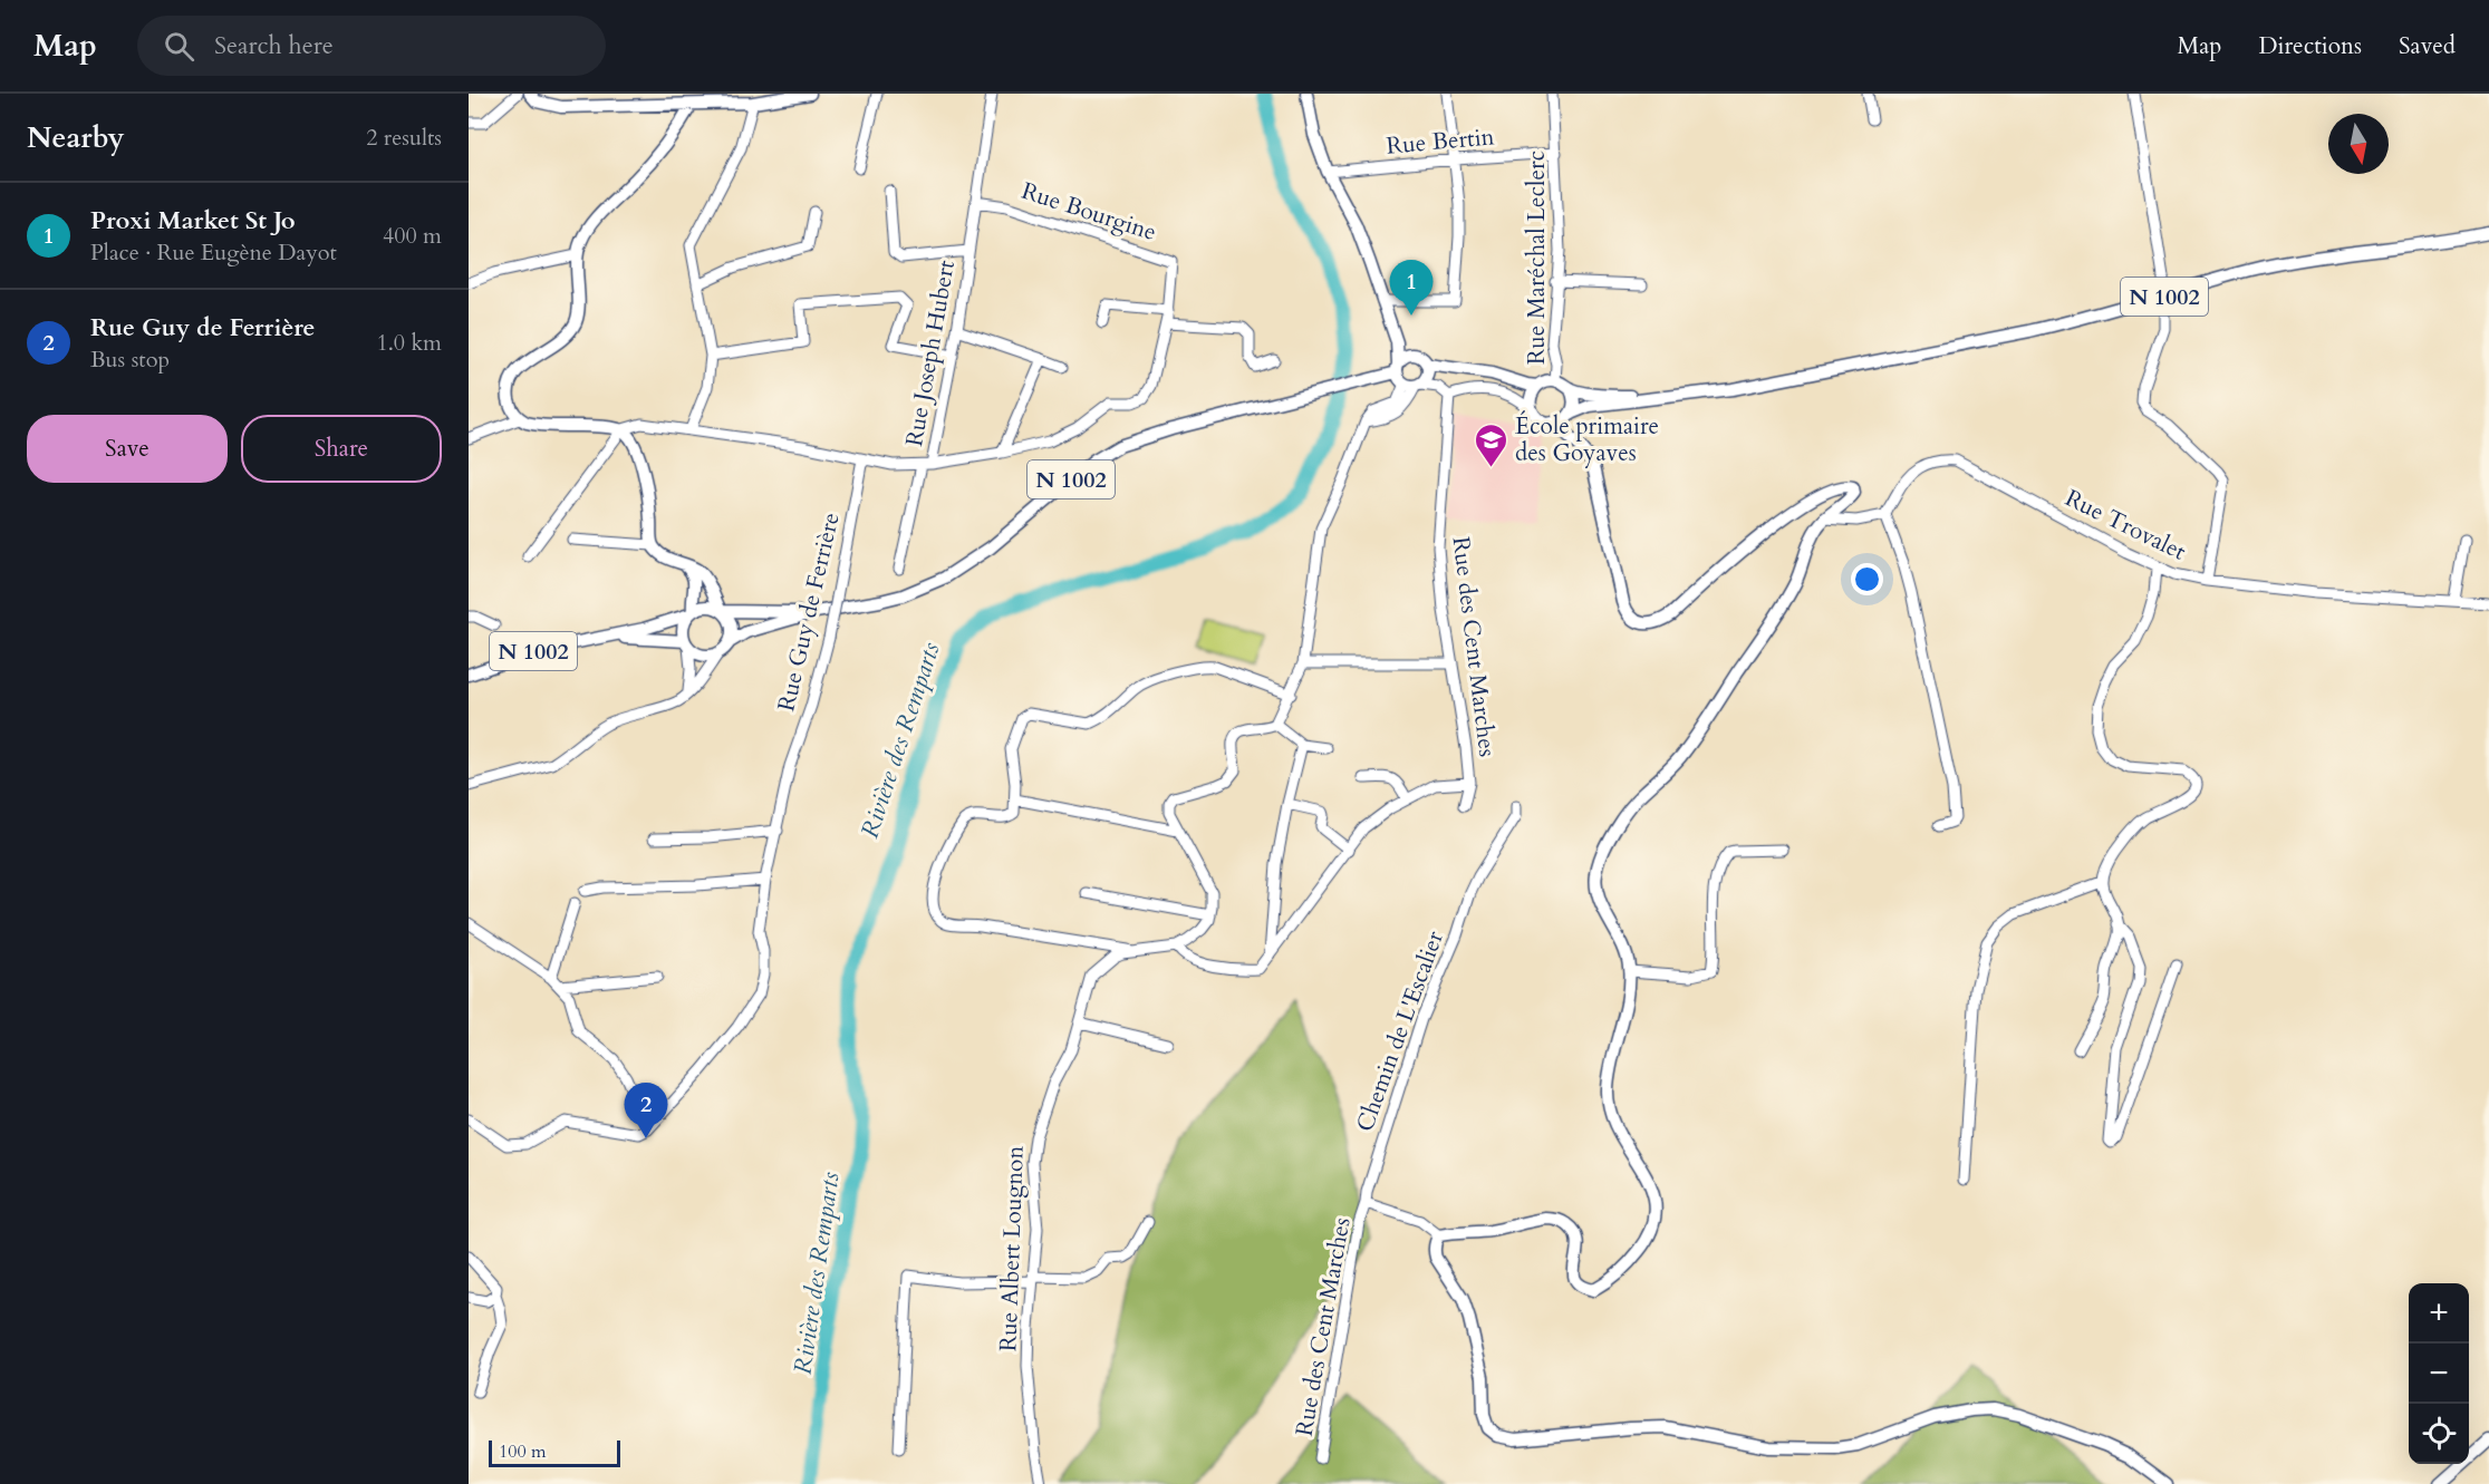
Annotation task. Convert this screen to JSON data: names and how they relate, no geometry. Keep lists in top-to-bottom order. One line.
{"streets":{"main road":["N 1002"],"street":["Rue Bertin","Rue Bourgine","Rue Maréchal Leclerc","Rue Joseph Hubert","Rue Trovalet","Rue Guy de Ferrière","Rue des Cent Marches","Chemin de L'Escalier","Rue Albert Lougnon"]},"crossings":[["Rue Bertin","Rue Maréchal Leclerc"],["Rue Bourgine","Rue Joseph Hubert"],["Rue Bourgine","Rue Guy de Ferrière"],["Rue Maréchal Leclerc","N 1002"],["Rue des Cent Marches","Chemin de L'Escalier"]],"water":["Rivière des Remparts"],"places":{"school or university":["École primaire des Goyaves"]},"scale_bar":"100 m","north":"bottom","page":{"header":"Map","search":"Search here","nav":["Map","Directions","Saved"],"heading":["Nearby","2 results"],"list":[{"mark":"1","name":"Proxi Market St Jo","note":"Place · Rue Eugène Dayot","value":"400 m"},{"mark":"2","name":"Rue Guy de Ferrière","note":"Bus stop","value":"1.0 km"}],"pins":["1","2"],"buttons":["Save","Share"],"map_buttons":["+","−"],"scale":"100 m"}}
